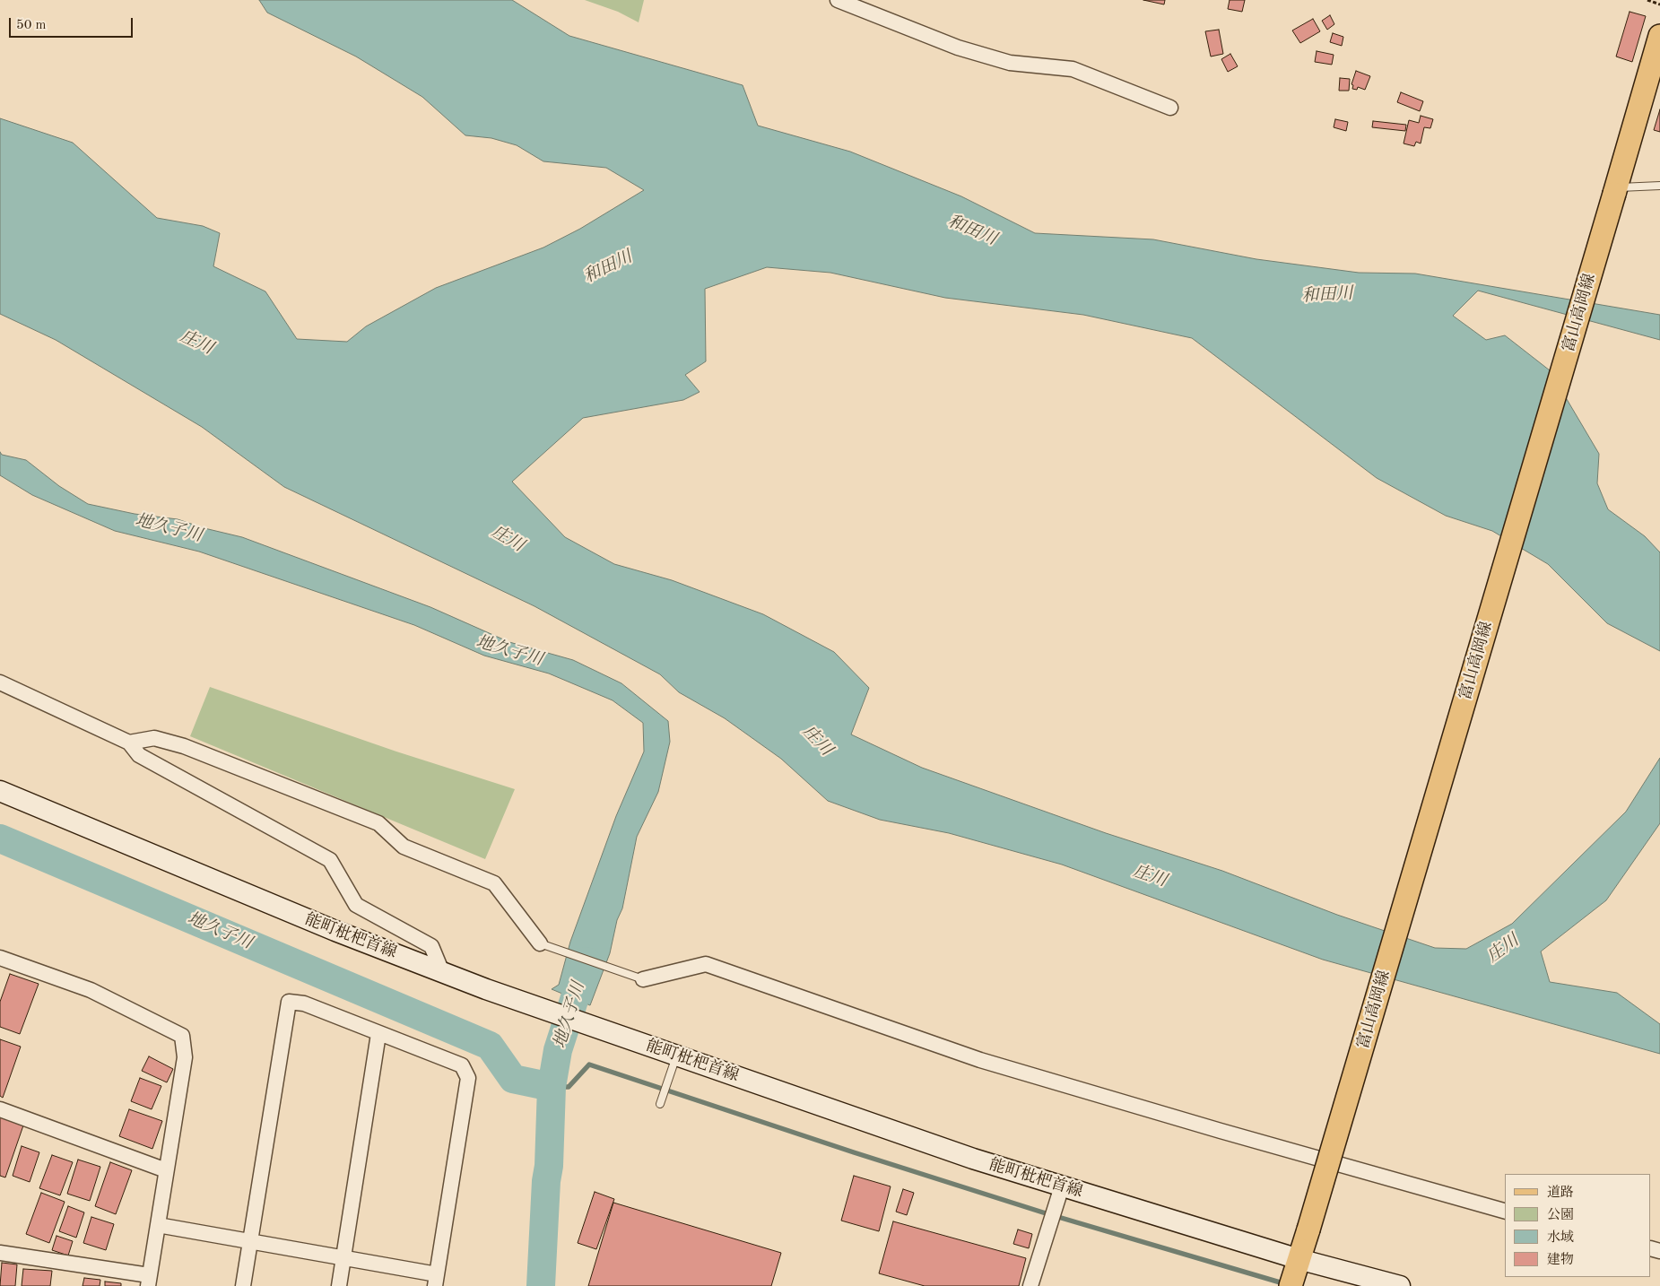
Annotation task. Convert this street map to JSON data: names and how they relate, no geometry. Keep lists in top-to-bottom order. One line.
{"streets":{"main road":["富山高岡線","能町枇杷首線"]},"crossings":[["富山高岡線","能町枇杷首線"]],"water":["和田川","庄川","地久子川"],"legend":["道路","公園","水域","建物"],"scale_bar":"50 m"}
